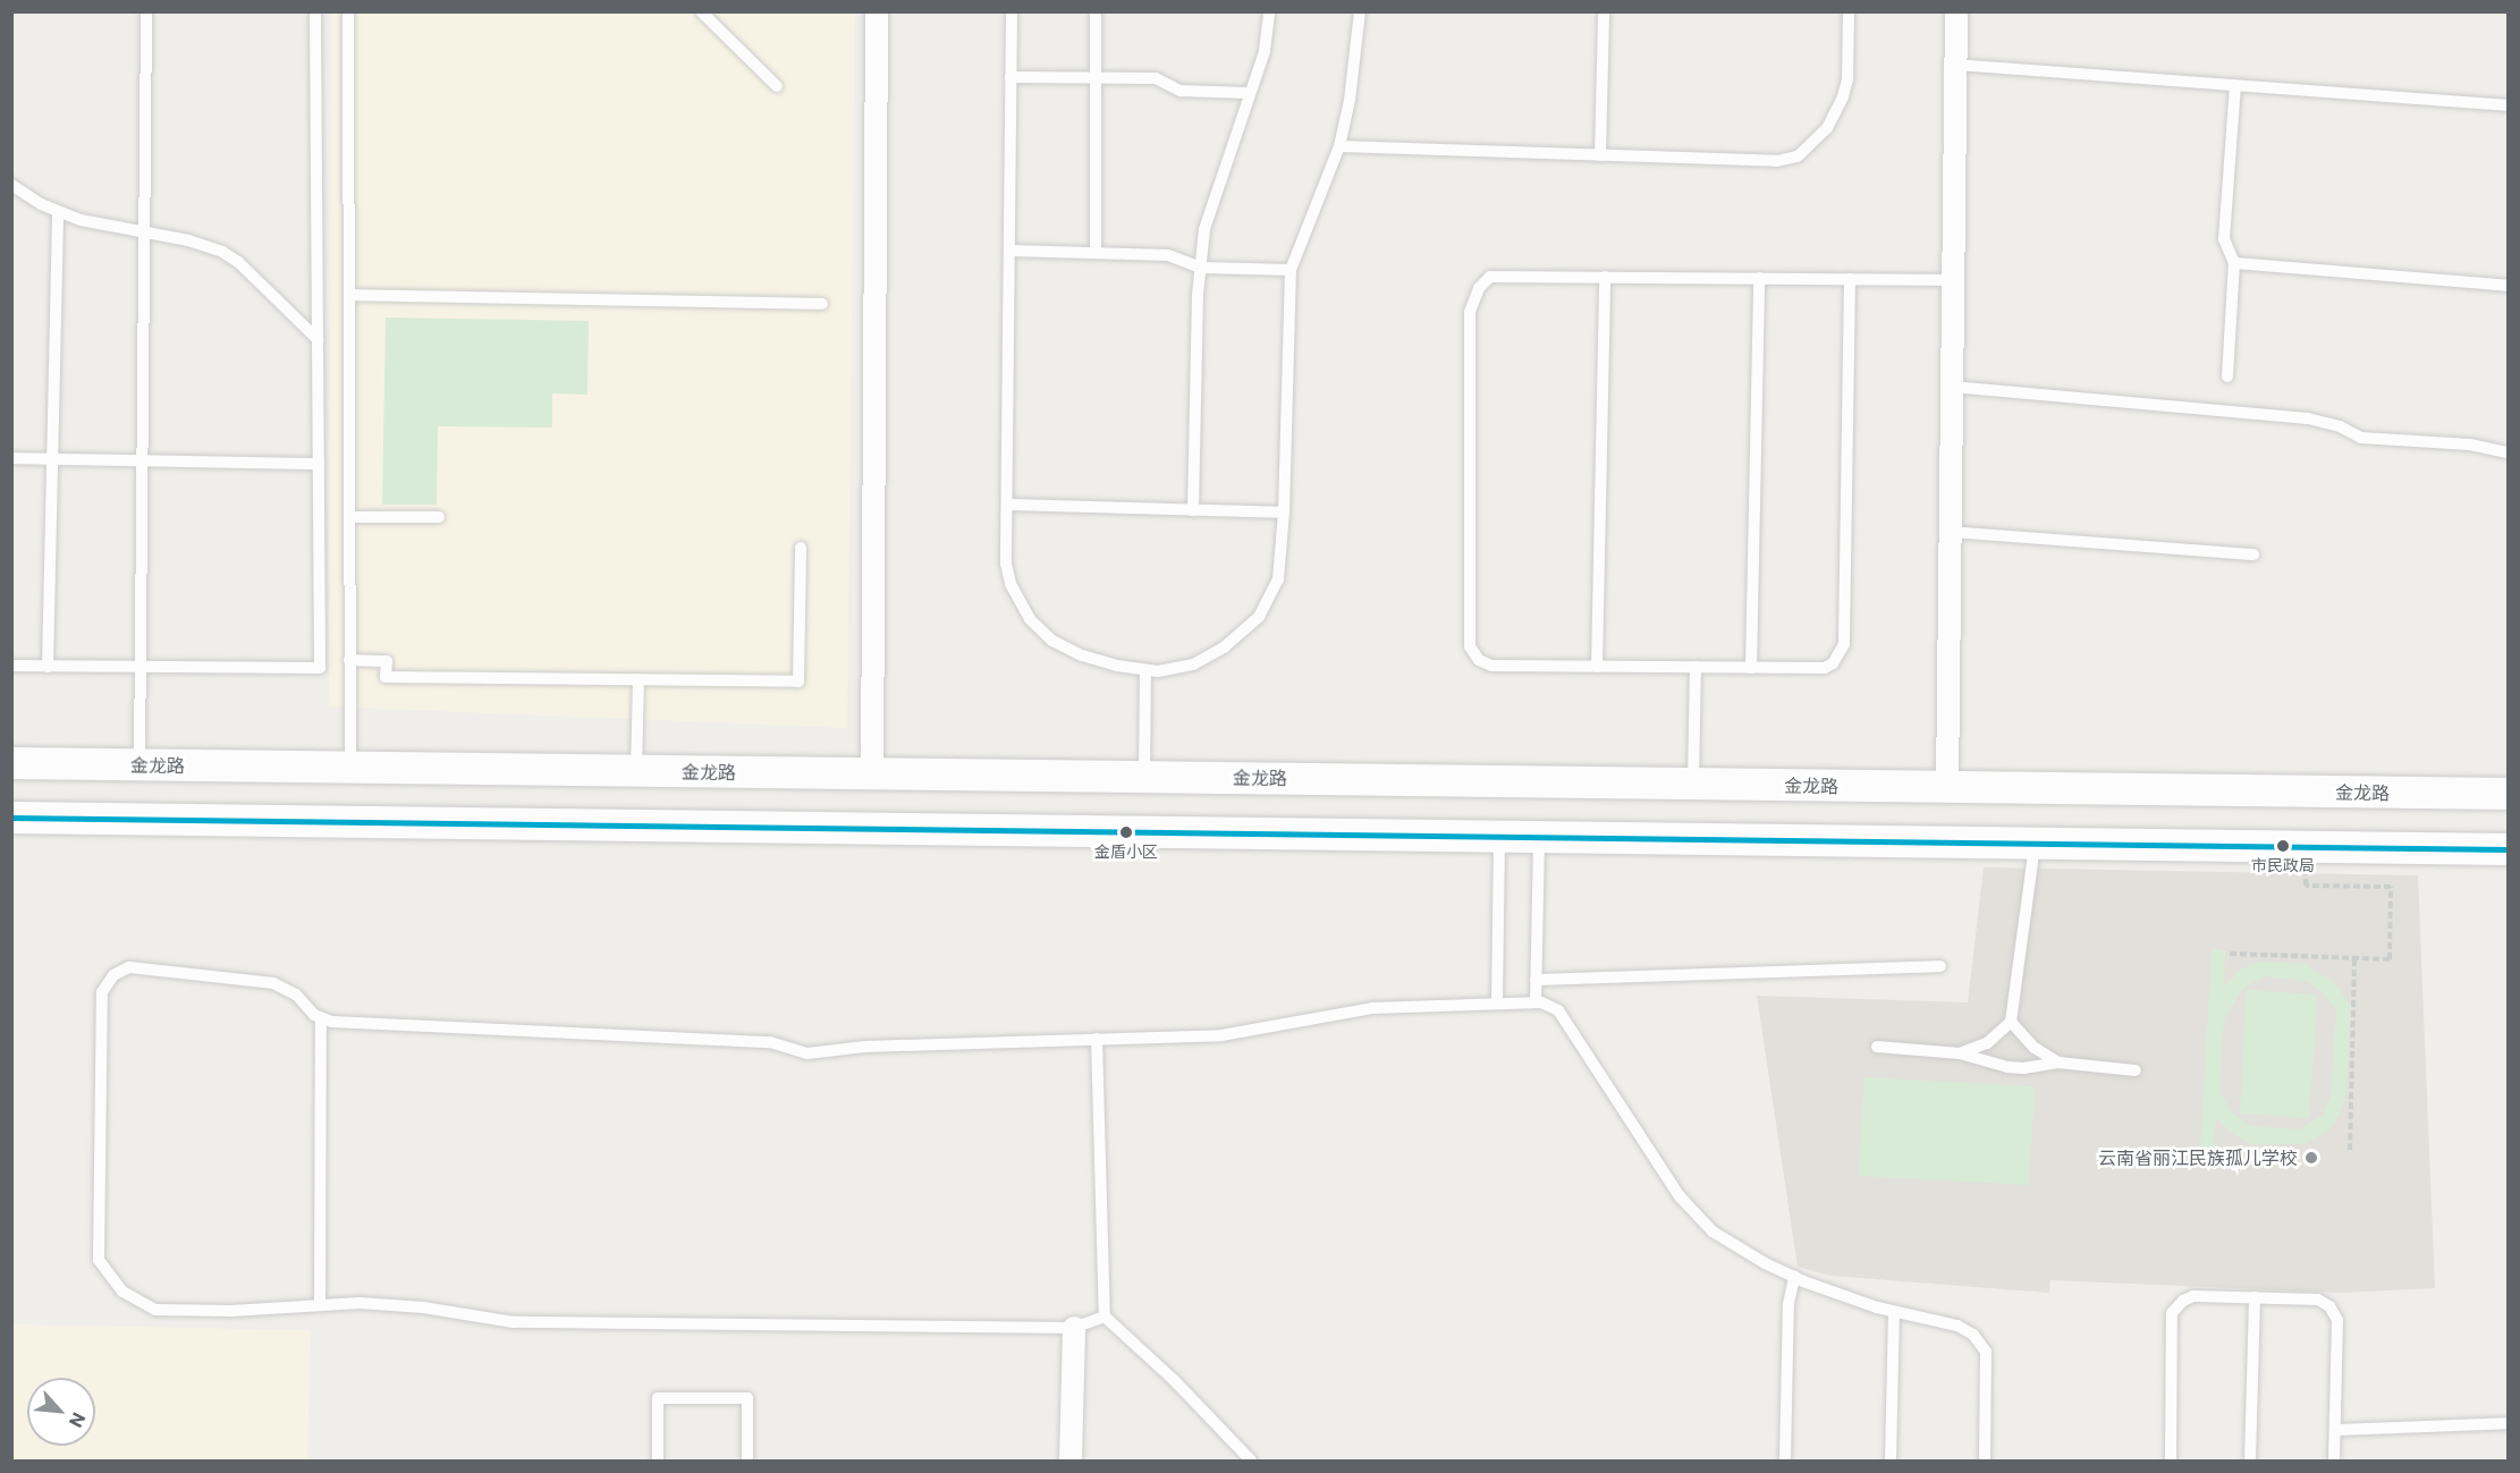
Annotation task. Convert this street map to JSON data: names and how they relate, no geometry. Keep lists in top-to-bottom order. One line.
{"streets":{"main road":["金龙路"]},"places":["金盾小区","市民政局","云南省丽江民族孤儿学校"],"north":"bottom right"}
